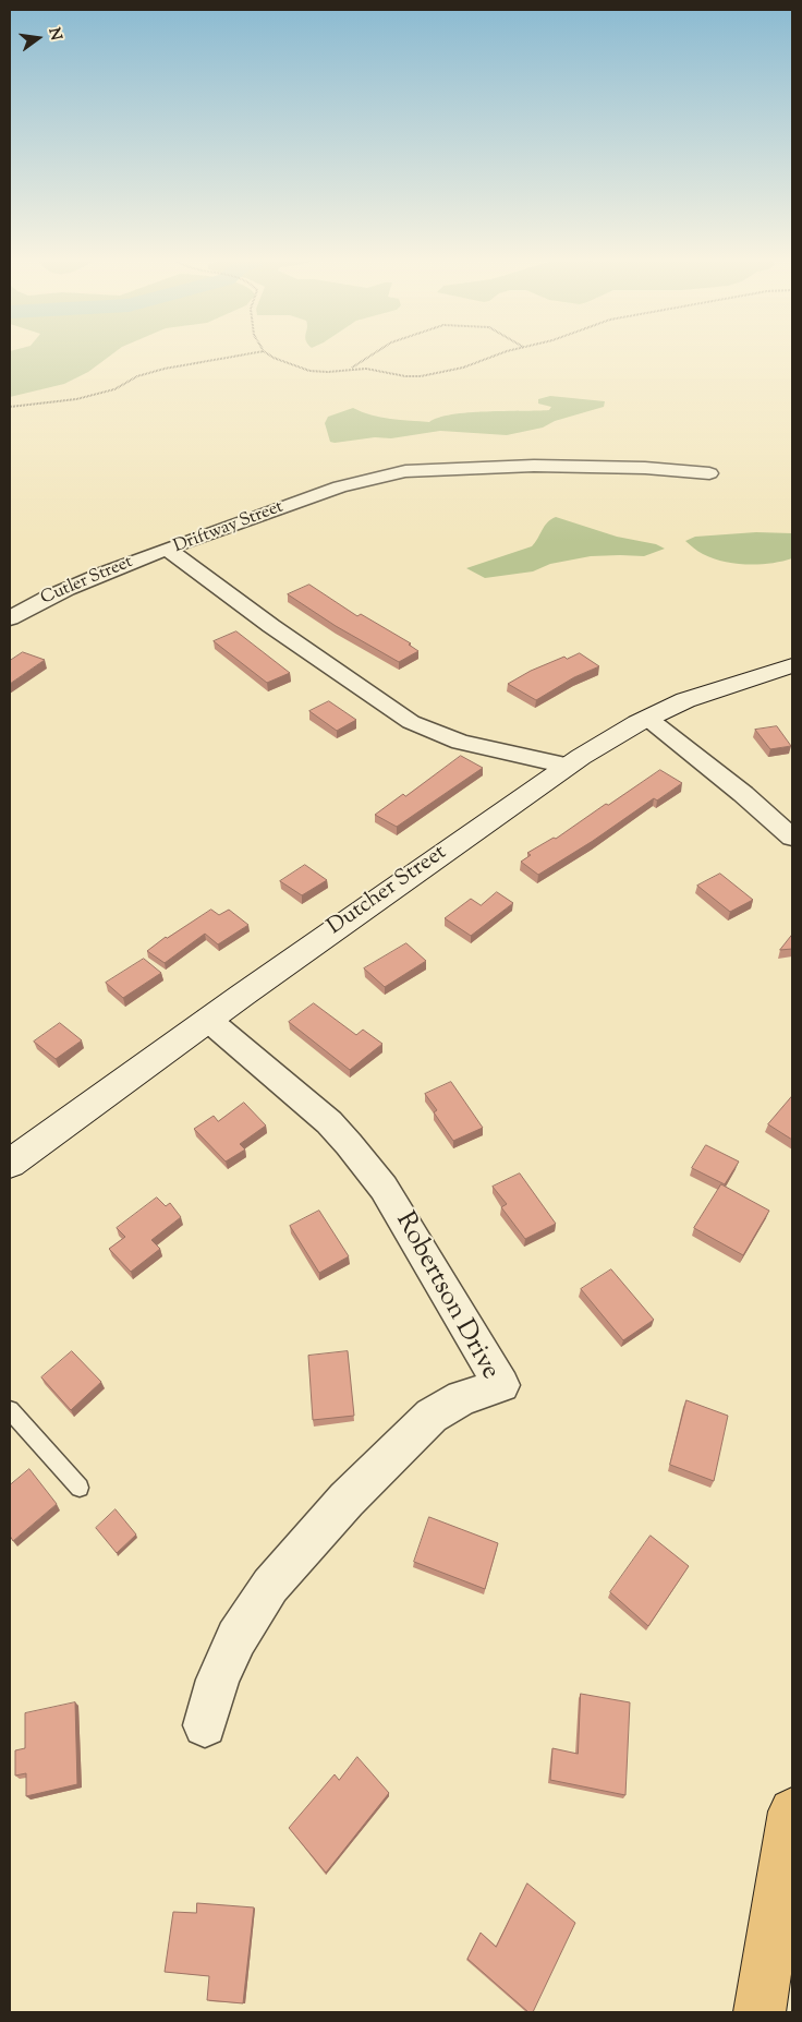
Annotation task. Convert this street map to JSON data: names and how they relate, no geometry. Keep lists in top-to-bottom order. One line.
{"streets":{"street":["Driftway Street","Cutler Street","Dutcher Street","Robertson Drive"]},"crossings":[["Driftway Street","Cutler Street"],["Driftway Street","Dutcher Street"],["Dutcher Street","Robertson Drive"]],"north":"right"}
